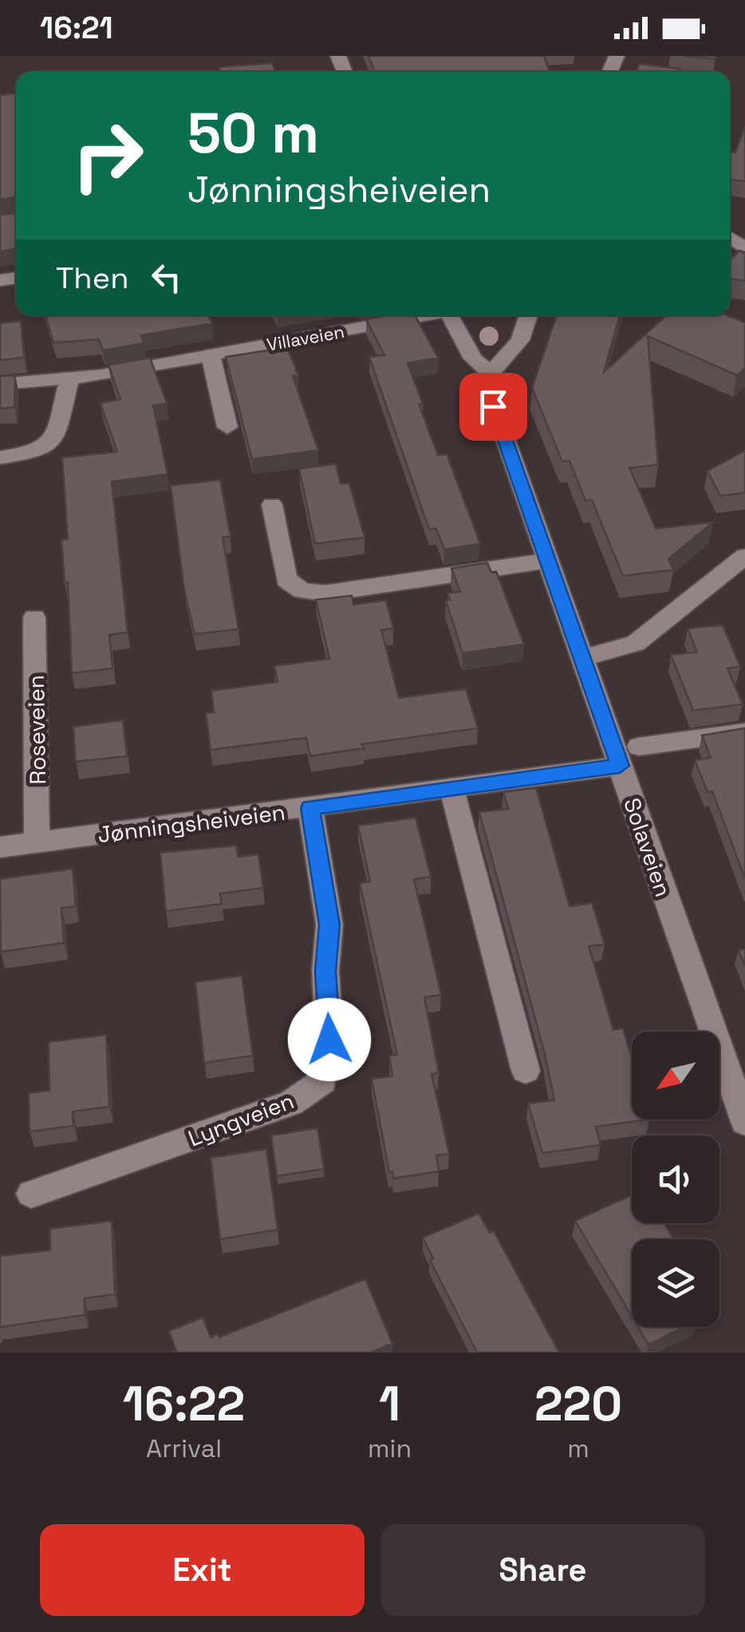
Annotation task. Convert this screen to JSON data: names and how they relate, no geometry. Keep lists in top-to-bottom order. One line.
{"streets":{"street":["Villaveien","Roseveien","Jønningsheiveien","Solaveien","Lyngveien"]},"crossings":[["Roseveien","Jønningsheiveien"],["Jønningsheiveien","Solaveien"],["Jønningsheiveien","Lyngveien"]],"north":"bottom left","page":{"status":"16:21","turn":["50 m","Jønningsheiveien"],"then":"Then","eta":["16:22","Arrival","1","min","220","m"],"buttons":["Exit","Share"]}}
